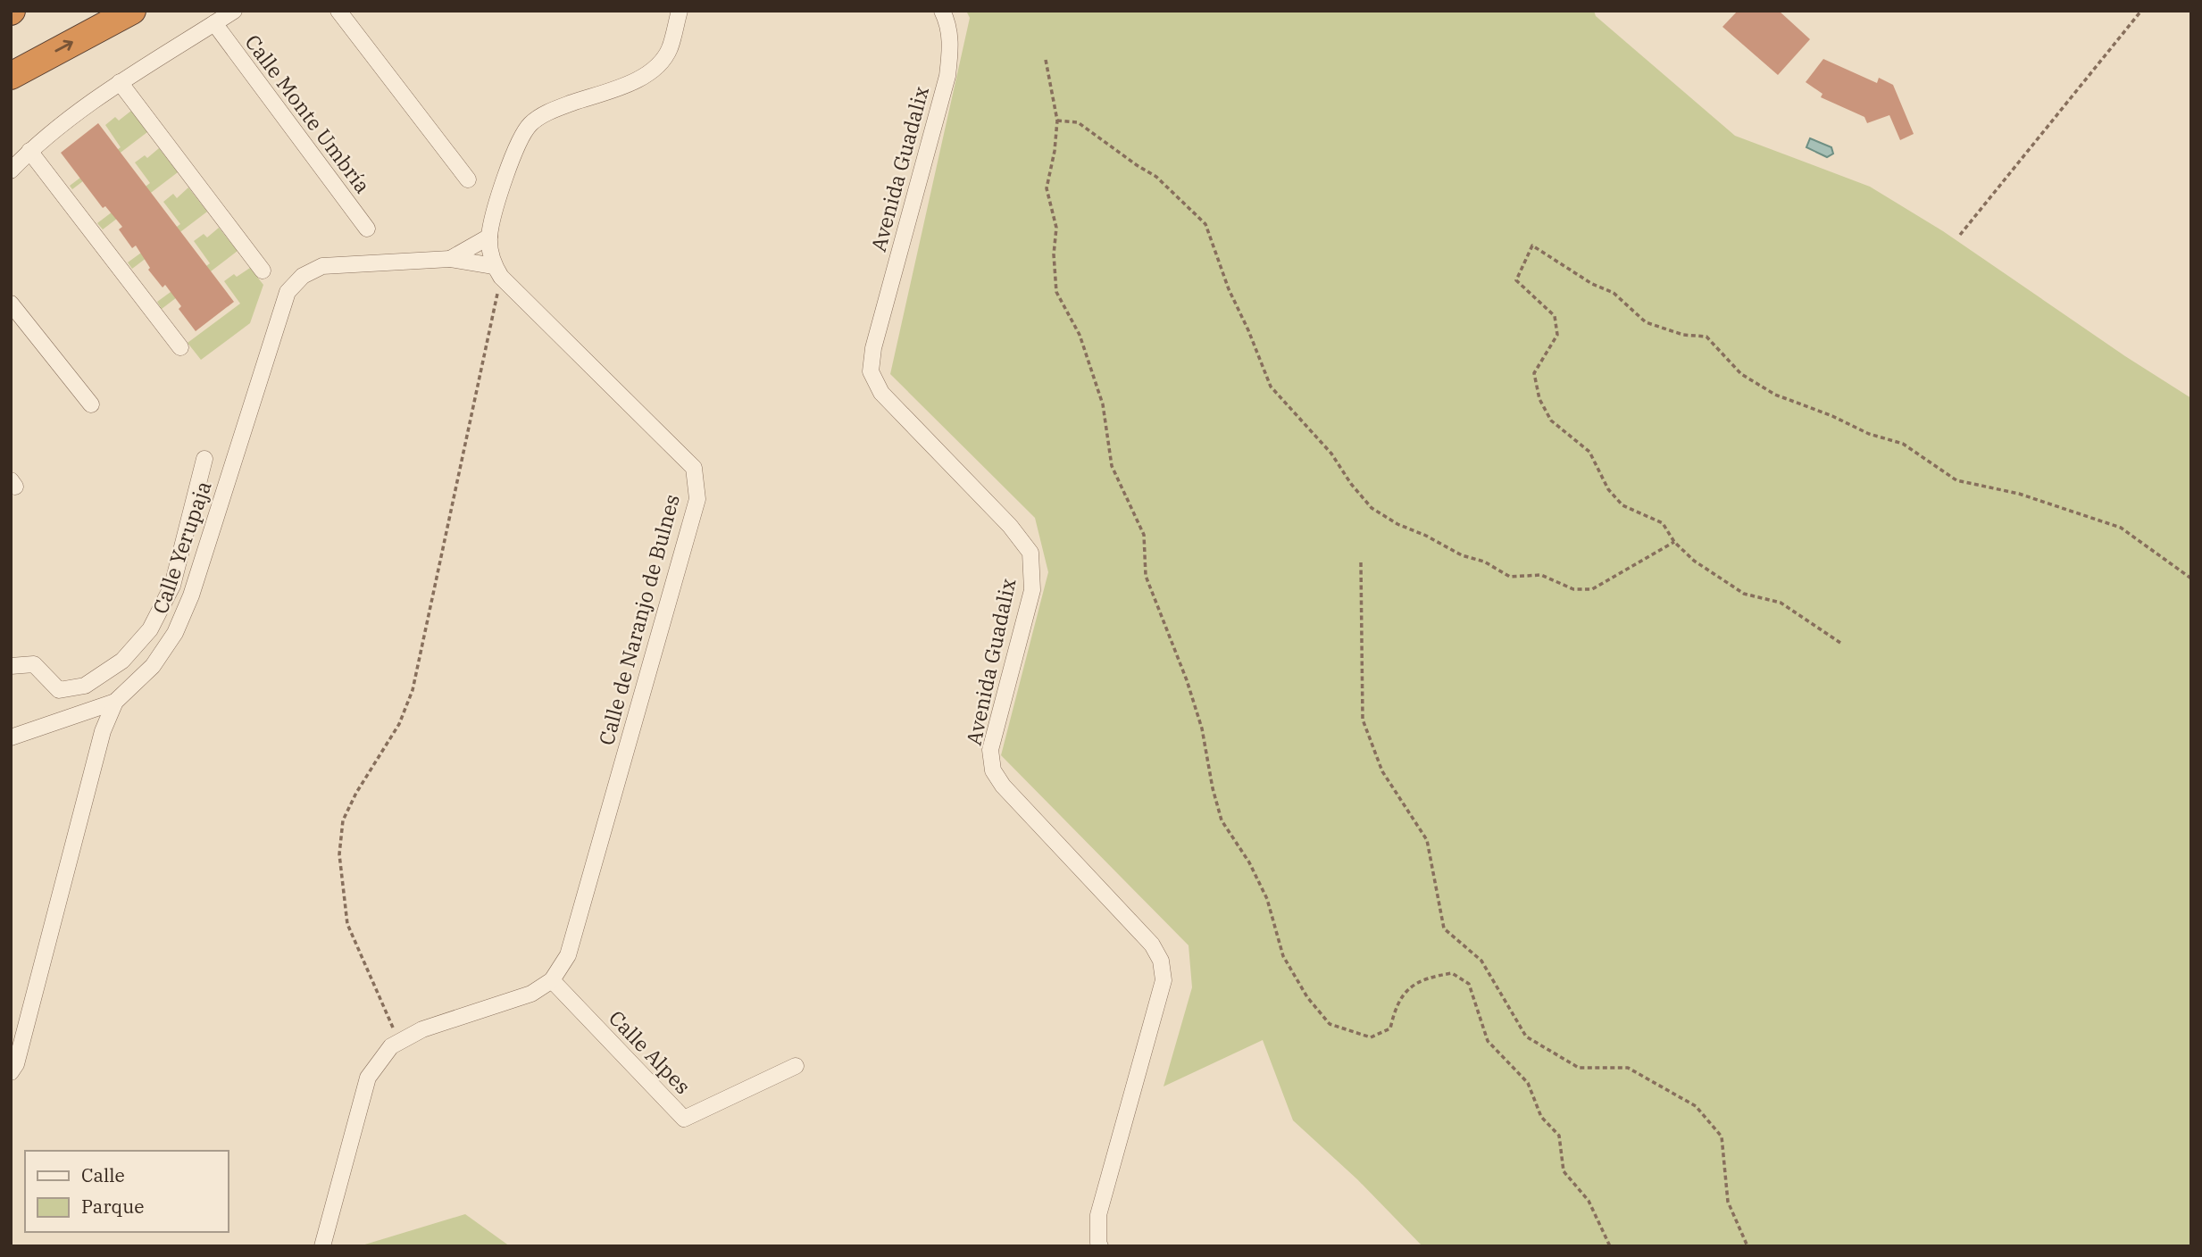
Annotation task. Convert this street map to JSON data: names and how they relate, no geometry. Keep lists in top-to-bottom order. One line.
{"streets":{"street":["Calle Monte Umbría","Avenida Guadalix","Calle Yerupaja","Calle de Naranjo de Bulnes","Calle Alpes"]},"crossings":[["Calle Yerupaja","Calle de Naranjo de Bulnes"],["Calle de Naranjo de Bulnes","Calle Alpes"]],"legend":["Calle","Parque"]}
